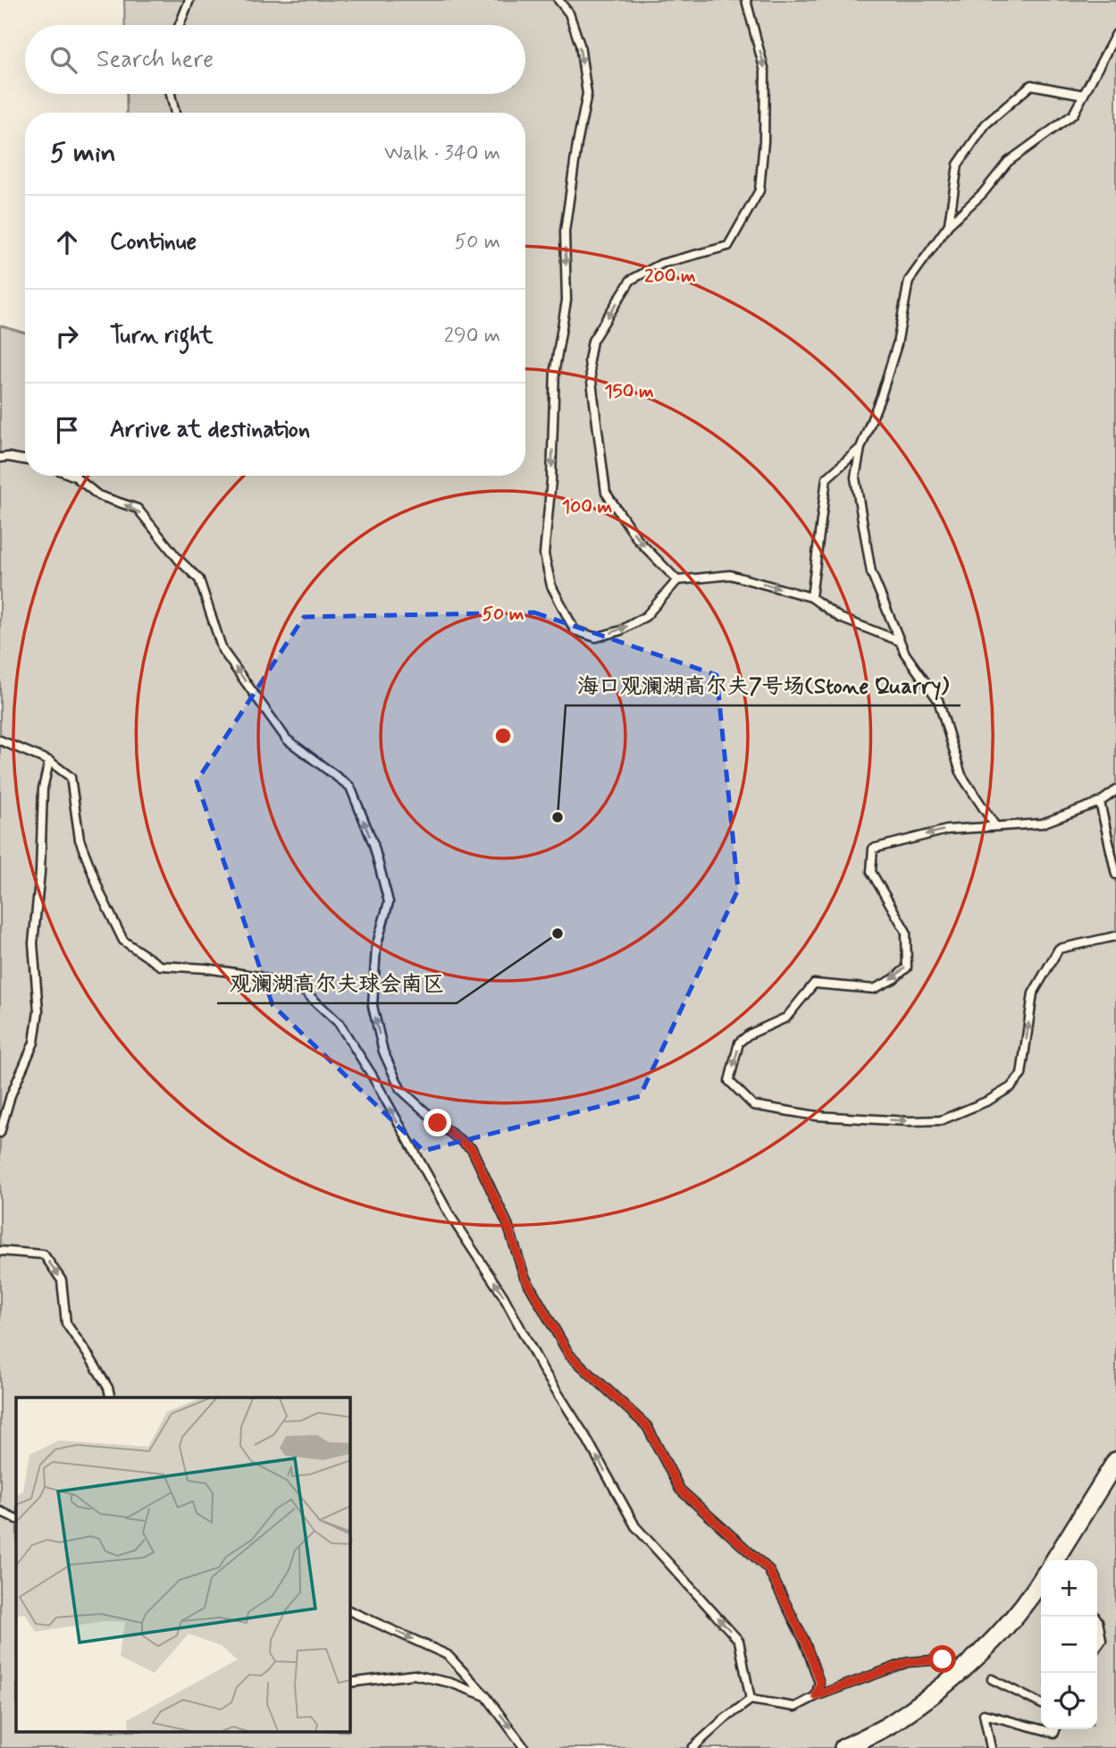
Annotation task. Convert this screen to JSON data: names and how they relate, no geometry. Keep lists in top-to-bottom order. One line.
{"places":["海口观澜湖高尔夫7号场(Stone Quarry)","观澜湖高尔夫球会南区"],"page":{"search":"Search here","heading":["5 min","Walk · 340 m"],"list":[["Continue","50 m"],["Turn right","290 m"],"Arrive at destination"],"map_buttons":["+","−"]},"rings":["200 m","150 m","100 m","50 m"]}
